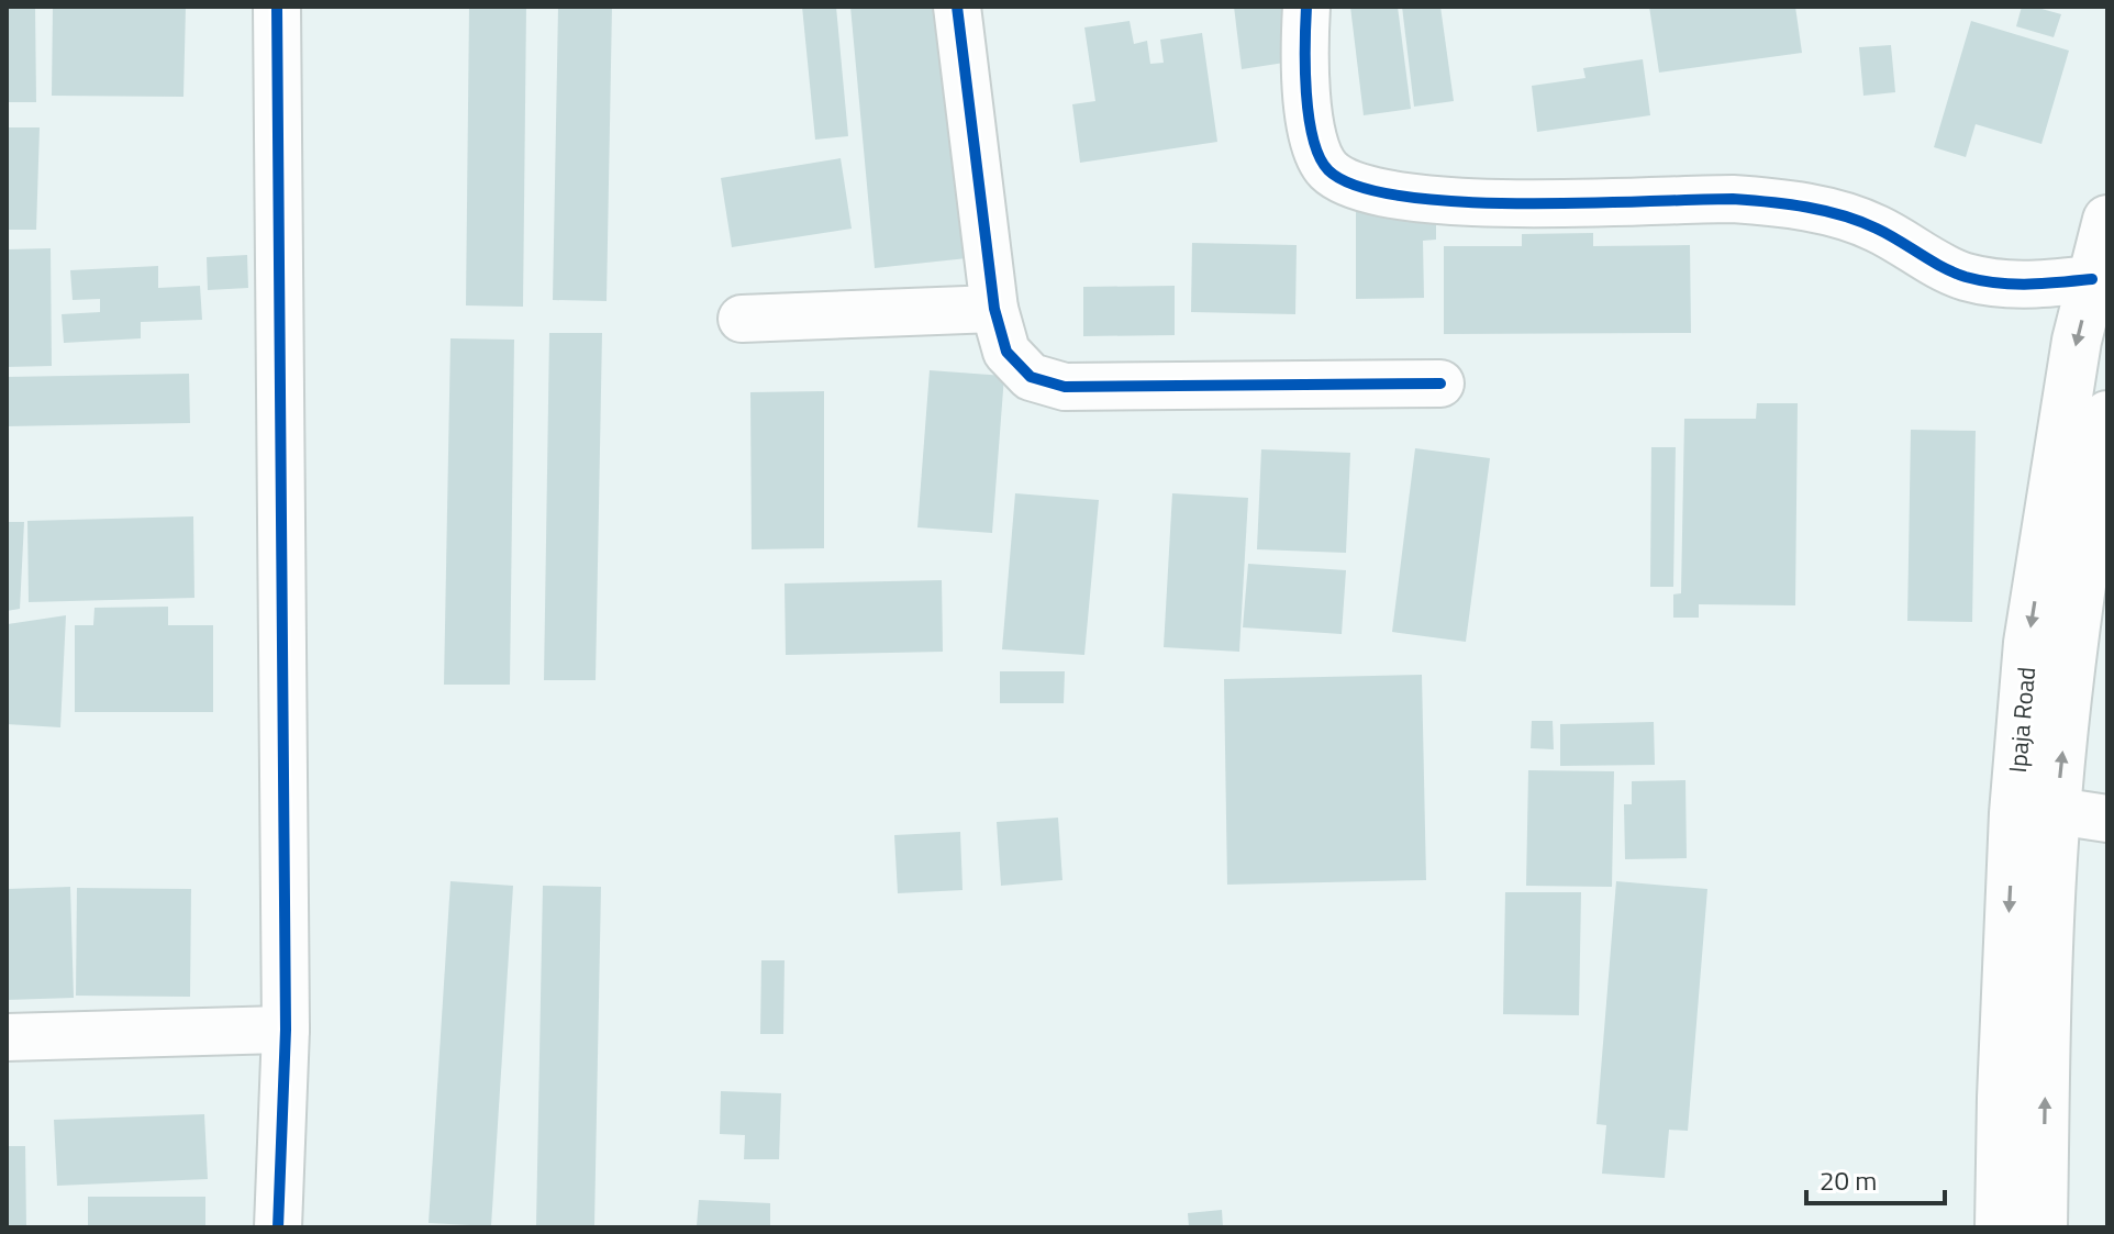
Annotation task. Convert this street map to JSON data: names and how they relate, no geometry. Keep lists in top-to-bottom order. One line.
{"streets":{"main road":["Ipaja Road"]},"scale_bar":"20 m"}
